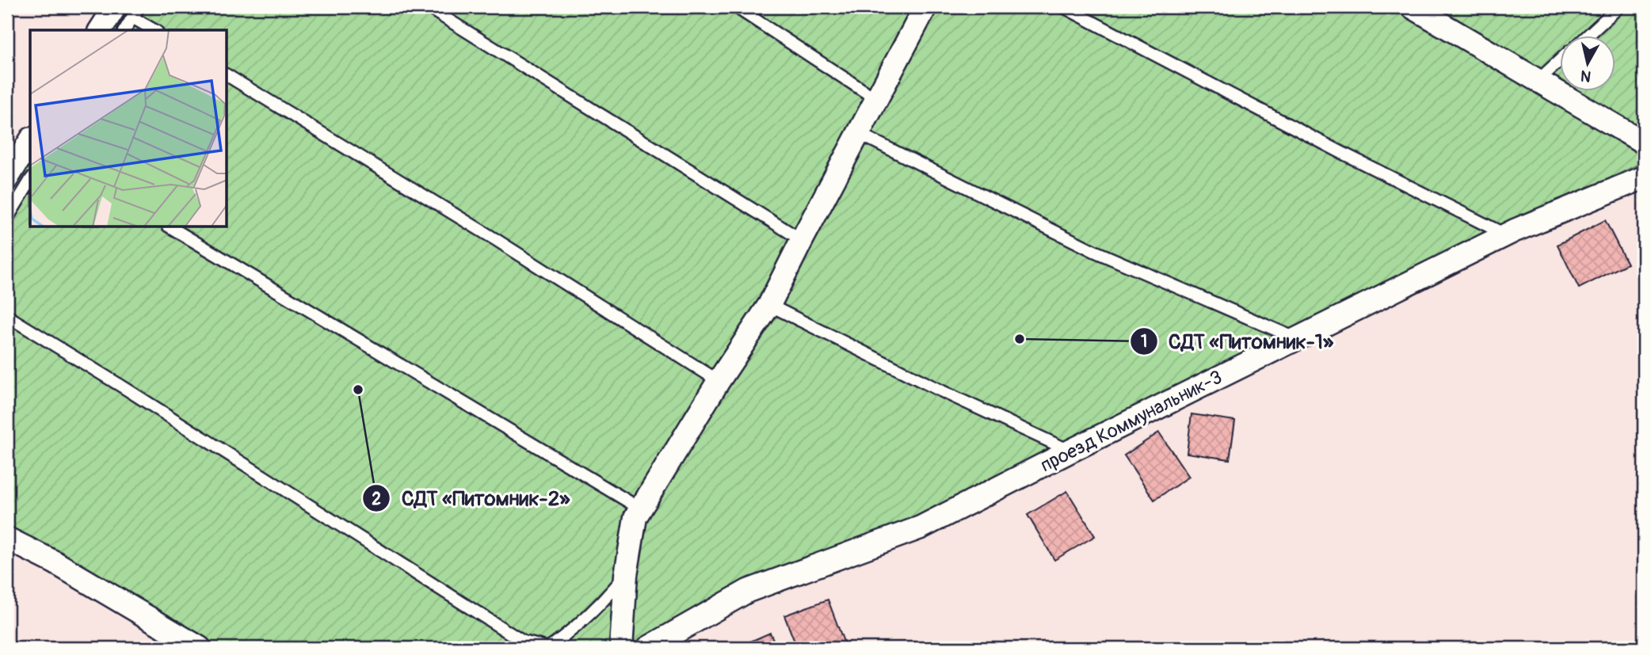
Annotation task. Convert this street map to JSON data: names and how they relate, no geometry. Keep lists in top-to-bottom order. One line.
{"streets":{"street":["проезд Коммунальник-3"]},"places":["СДТ «Питомник-1»","СДТ «Питомник-2»"],"north":"bottom"}
